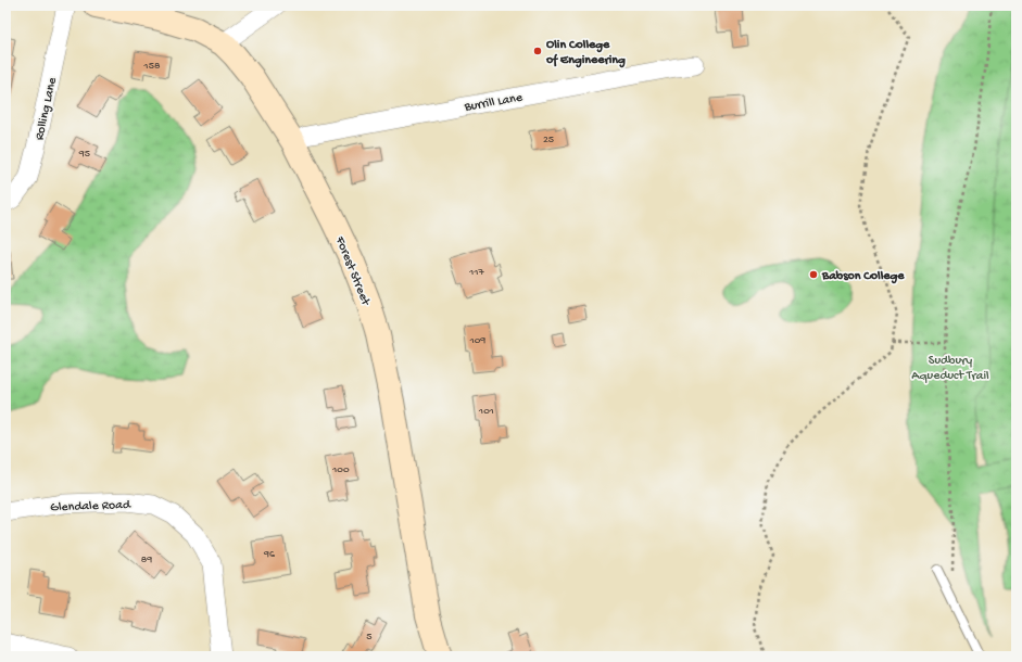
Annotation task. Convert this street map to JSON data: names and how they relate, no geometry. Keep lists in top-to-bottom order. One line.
{"streets":{"street":["Burrill Lane","Rolling Lane","Forest Street","Glendale Road"]},"crossings":[["Burrill Lane","Forest Street"]],"parks":["Sudbury Aqueduct Trail"],"places":["Olin College of Engineering","Babson College"],"house_numbers":["158","25","95","117","109","101","100","96","89","5"]}
